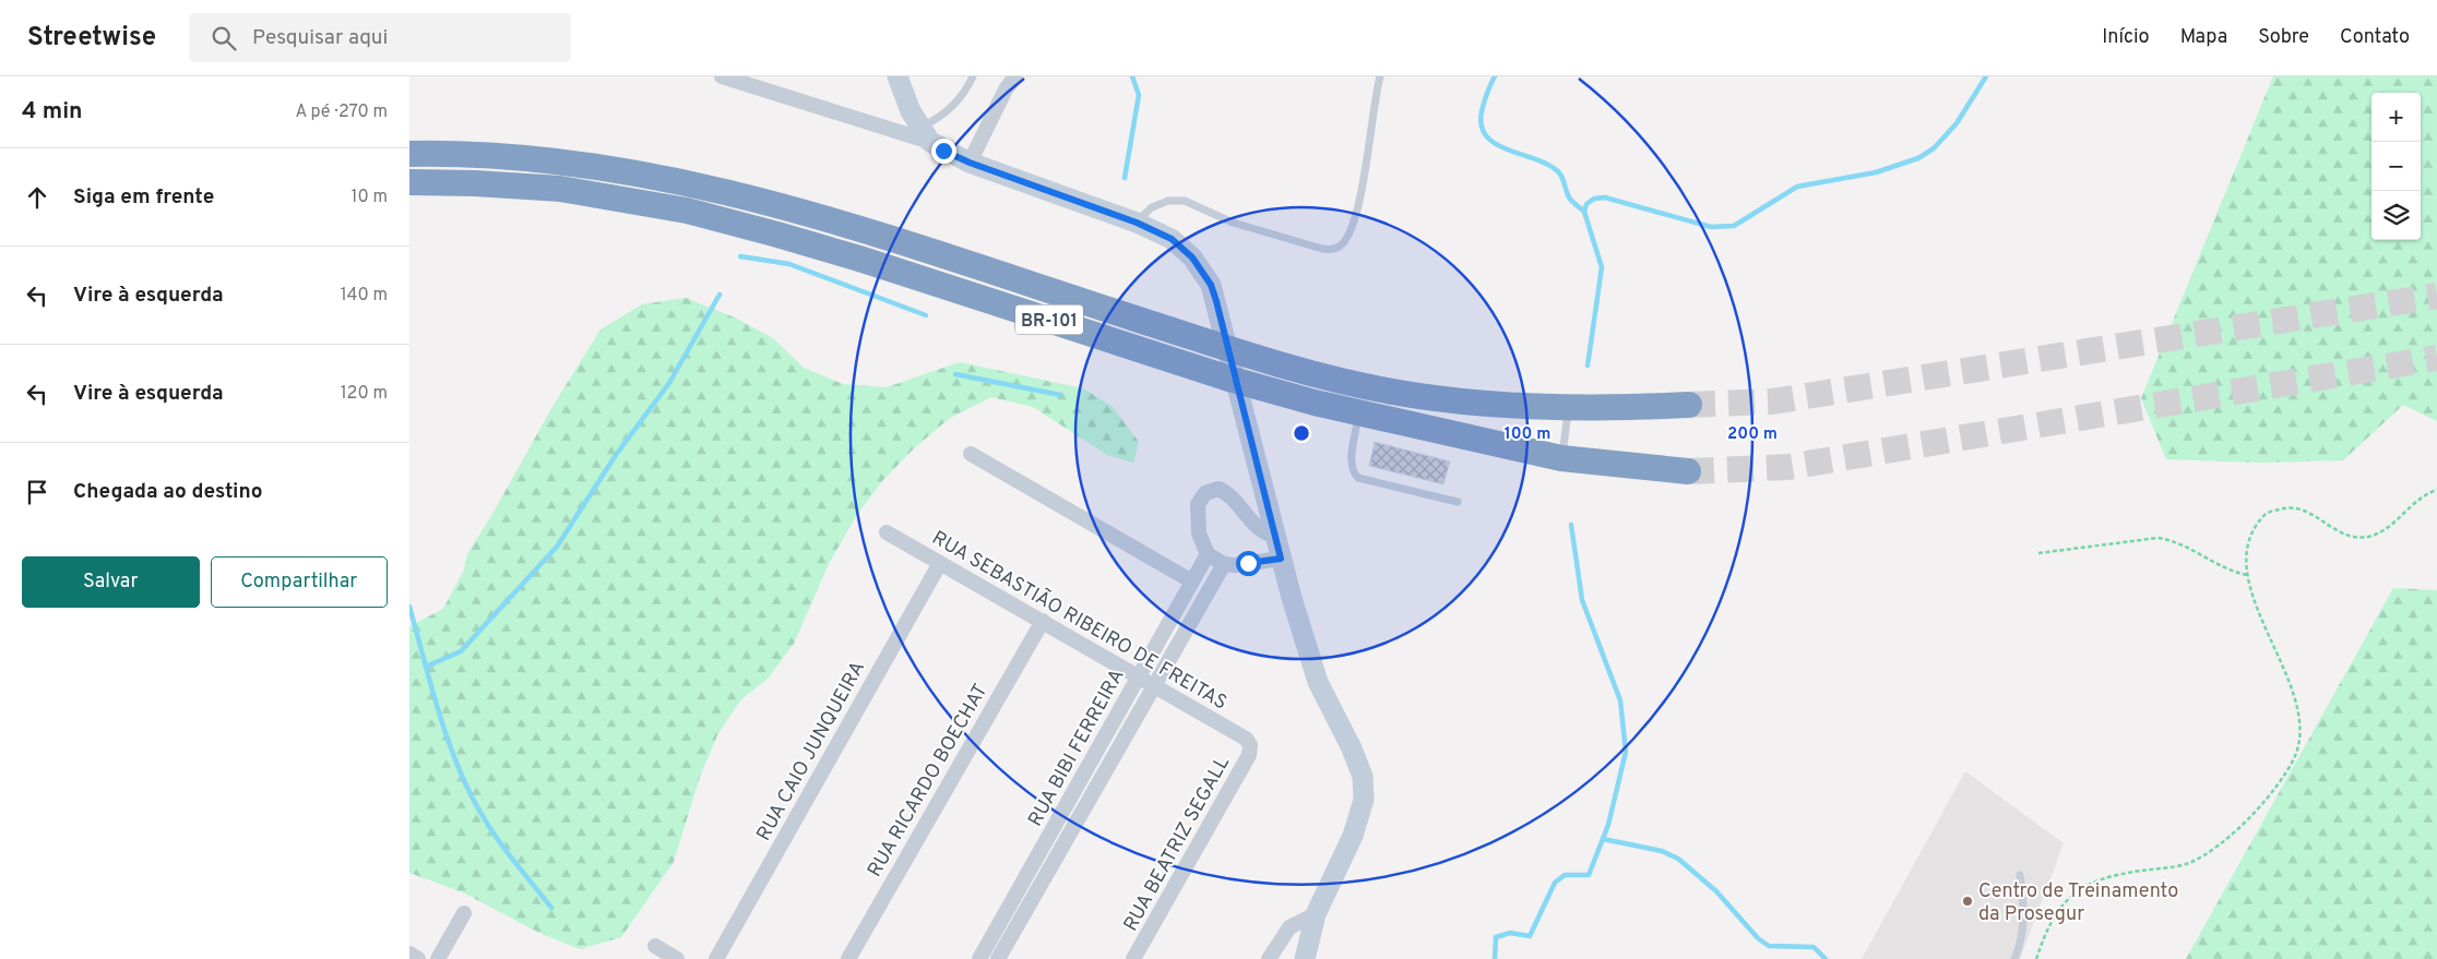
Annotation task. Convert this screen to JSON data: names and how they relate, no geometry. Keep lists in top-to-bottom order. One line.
{"streets":{"highway":["BR-101"],"street":["RUA SEBASTIÃO RIBEIRO DE FREITAS","RUA BIBI FERREIRA","RUA CAIO JUNQUEIRA","RUA RICARDO BOECHAT","RUA BEATRIZ SEGALL"]},"crossings":[["RUA SEBASTIÃO RIBEIRO DE FREITAS","RUA BIBI FERREIRA"],["RUA SEBASTIÃO RIBEIRO DE FREITAS","RUA CAIO JUNQUEIRA"],["RUA SEBASTIÃO RIBEIRO DE FREITAS","RUA RICARDO BOECHAT"],["RUA SEBASTIÃO RIBEIRO DE FREITAS","RUA BEATRIZ SEGALL"]],"places":["Centro de Treinamento da Prosegur"],"page":{"header":"Streetwise","search":"Pesquisar aqui","nav":["Início","Mapa","Sobre","Contato"],"heading":["4 min","A pé · 270 m"],"map_buttons":["+","−"],"list":[["Siga em frente","10 m"],["Vire à esquerda","140 m"],["Vire à esquerda","120 m"],"Chegada ao destino"],"buttons":["Salvar","Compartilhar"]},"rings":["100 m","200 m"]}
